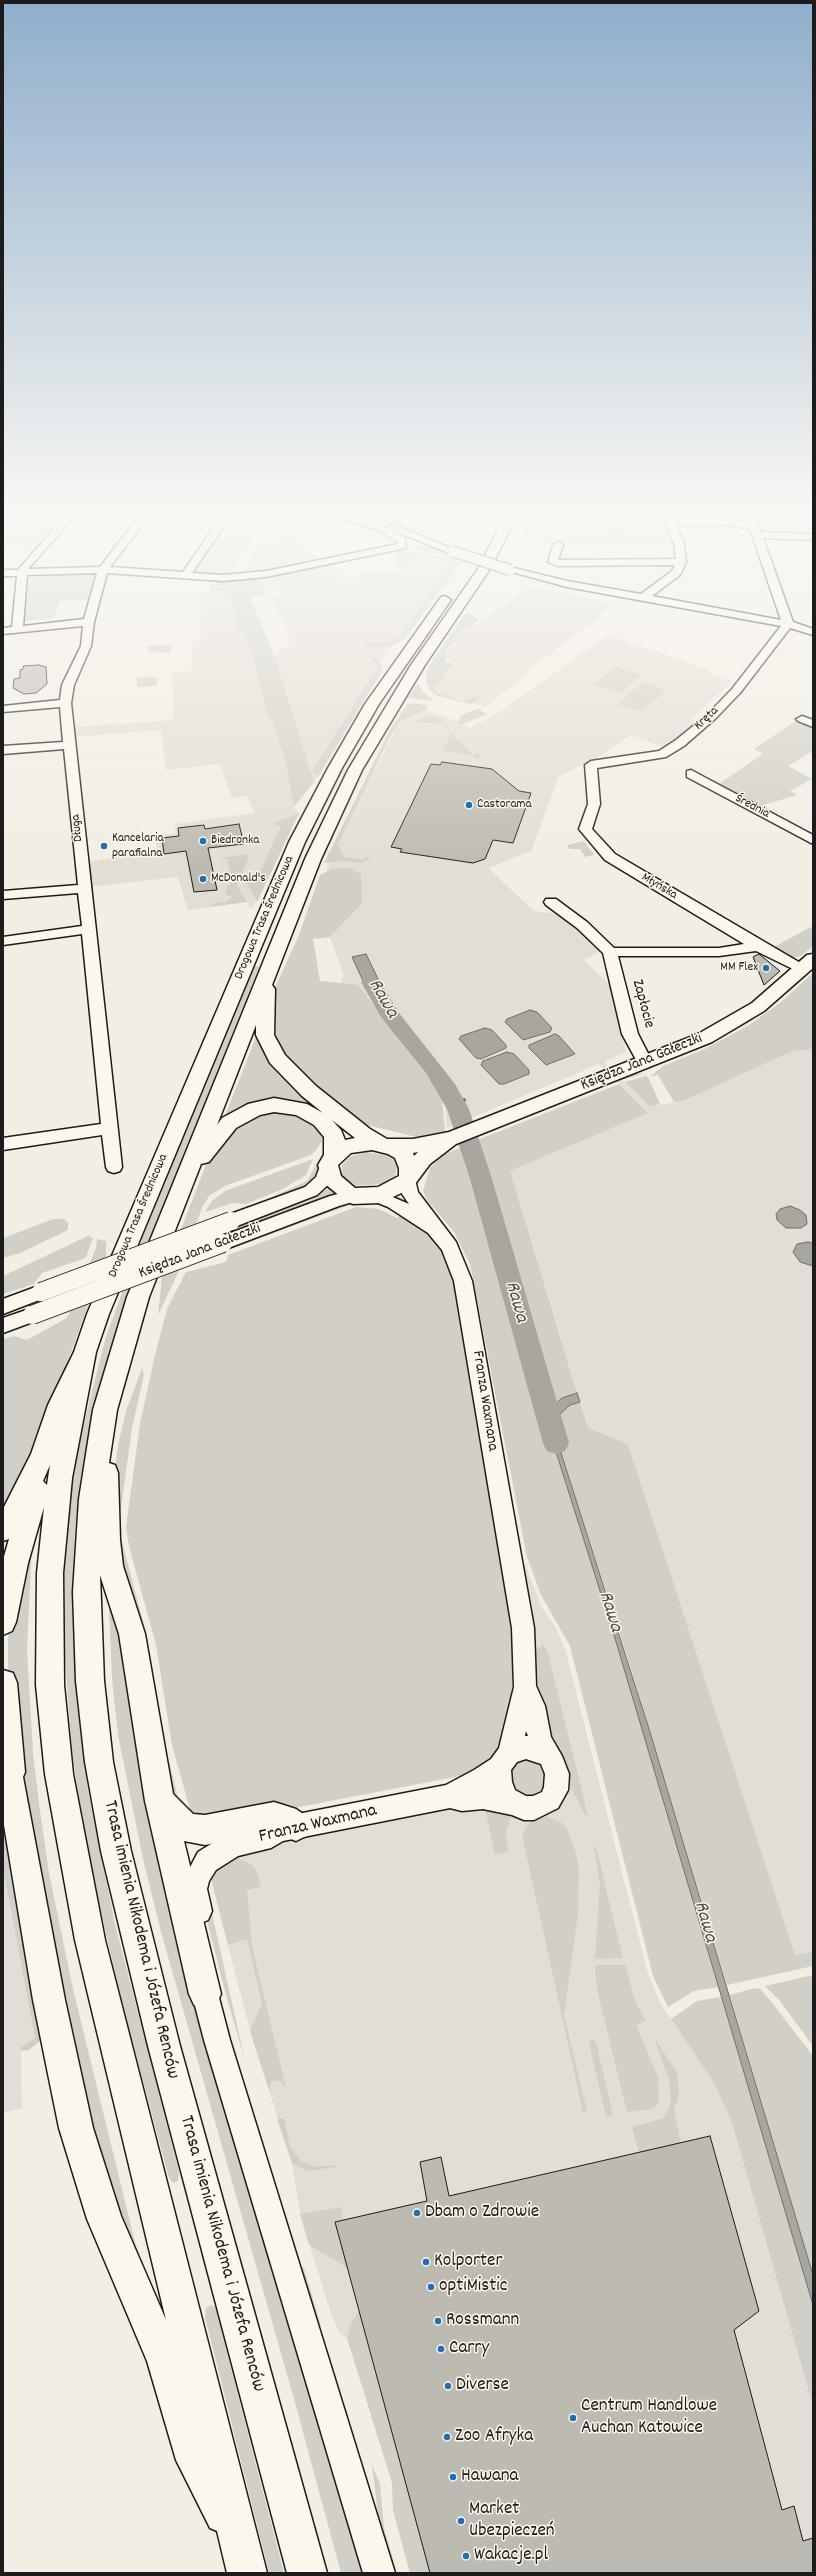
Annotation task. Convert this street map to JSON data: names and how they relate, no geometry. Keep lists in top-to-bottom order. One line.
{"streets":{"main road":["Drogowa Trasa Średnicowa","Księdza Jana Gałeczki","Trasa imienia Nikodema i Józefa Renców"],"street":["Kręta","Średnia","Długa","Młyńska","Zapłocie","Franza Waxmana"]},"crossings":[["Kręta","Młyńska"],["Młyńska","Księdza Jana Gałeczki"],["Drogowa Trasa Średnicowa","Trasa imienia Nikodema i Józefa Renców"],["Zapłocie","Księdza Jana Gałeczki"],["Księdza Jana Gałeczki","Franza Waxmana"]],"water":["Rawa"],"places":["Castorama","Biedronka","Kancelaria parafialna","McDonald's","MM Flex","Dbam o Zdrowie","Kolporter","optiMistic","Rossmann","Carry","Diverse","Centrum Handlowe Auchan Katowice","Zoo Afryka","Hawana","Market Ubezpieczeń","Wakacje.pl"]}
